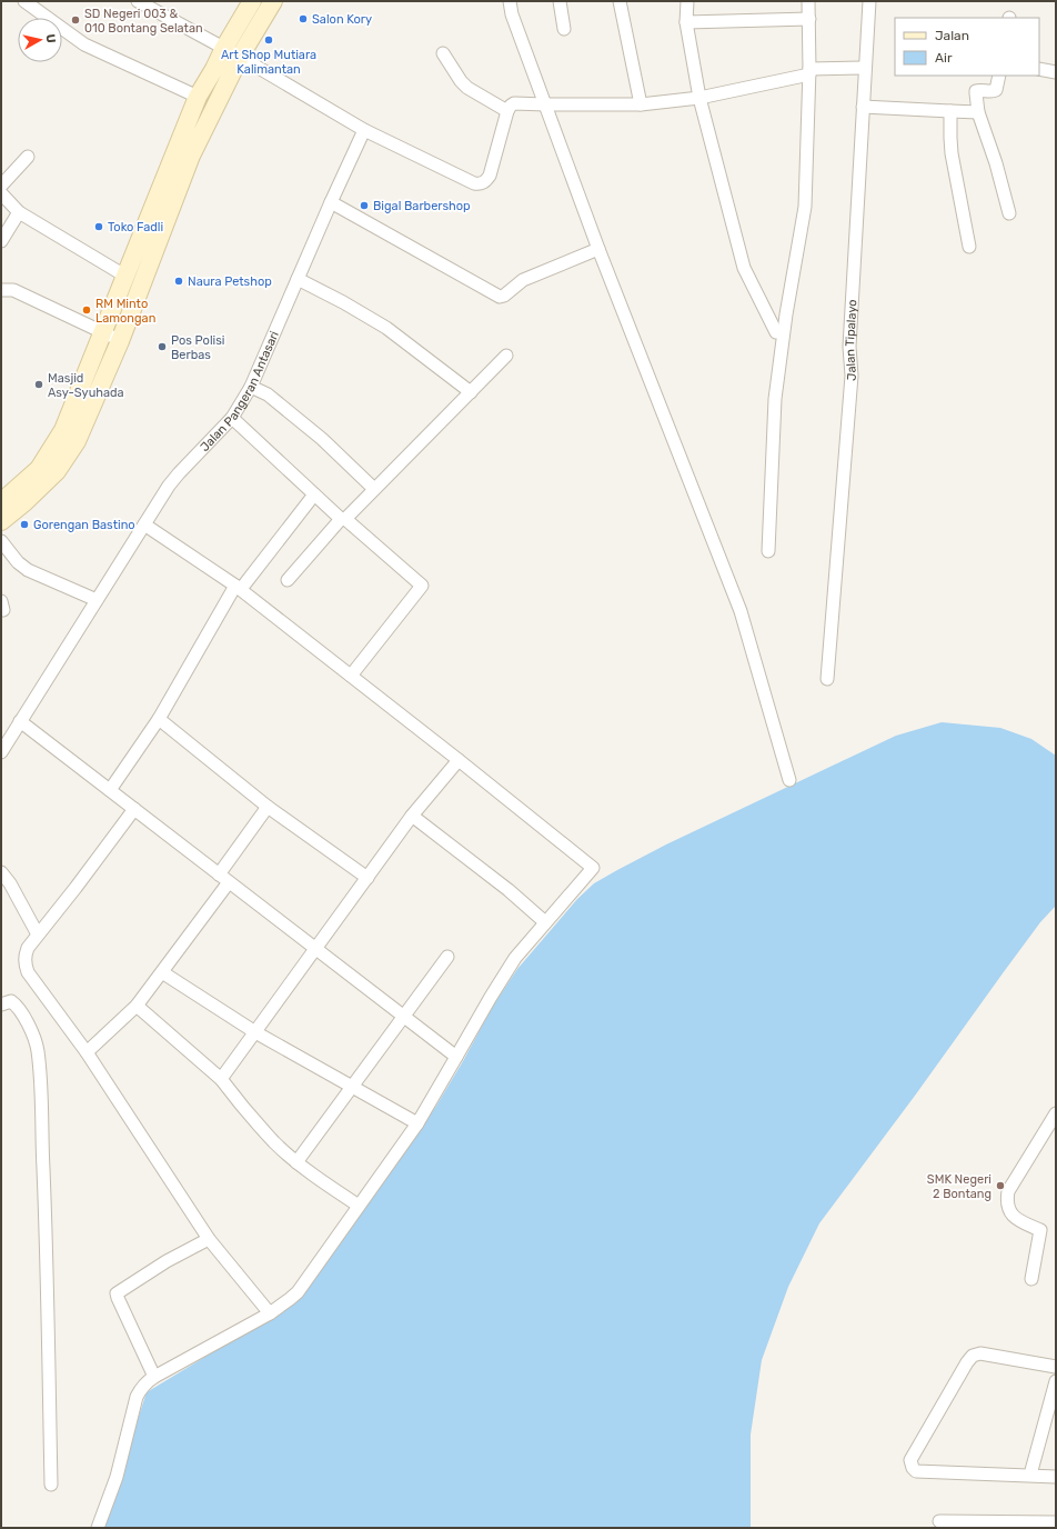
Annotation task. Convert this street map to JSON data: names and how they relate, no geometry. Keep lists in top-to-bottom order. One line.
{"streets":{"street":["Jalan Tipalayo","Jalan Pangeran Antasari"]},"places":["Salon Kory","SD Negeri 003 & 010 Bontang Selatan","Art Shop Mutiara Kalimantan","Bigal Barbershop","Toko Fadli","Naura Petshop","RM Minto Lamongan","Pos Polisi Berbas","Masjid Asy-Syuhada","Gorengan Bastino","SMK Negeri 2 Bontang"],"legend":["Jalan","Air"],"north":"right"}
